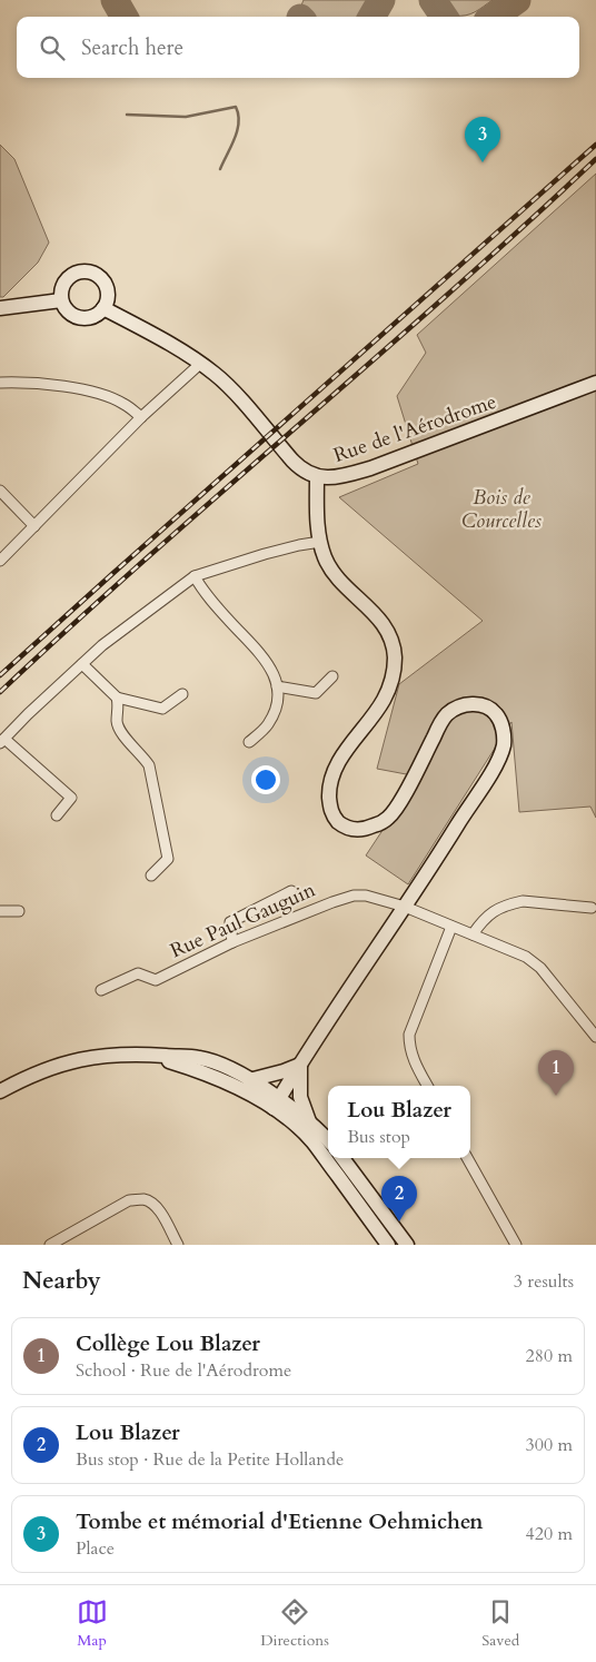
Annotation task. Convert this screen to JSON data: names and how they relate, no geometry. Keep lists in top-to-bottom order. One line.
{"streets":{"street":["Rue de l'Aérodrome","Rue Paul Gauguin"]},"parks":["Bois de Courcelles"],"page":{"search":"Search here","pins":["3","1","2"],"popup":["Lou Blazer","Bus stop"],"heading":["Nearby","3 results"],"list":[{"mark":"1","name":"Collège Lou Blazer","note":"School · Rue de l'Aérodrome","value":"280 m"},{"mark":"2","name":"Lou Blazer","note":"Bus stop · Rue de la Petite Hollande","value":"300 m"},{"mark":"3","name":"Tombe et mémorial d'Etienne Oehmichen","note":"Place","value":"420 m"}],"nav":["Map","Directions","Saved"]}}
